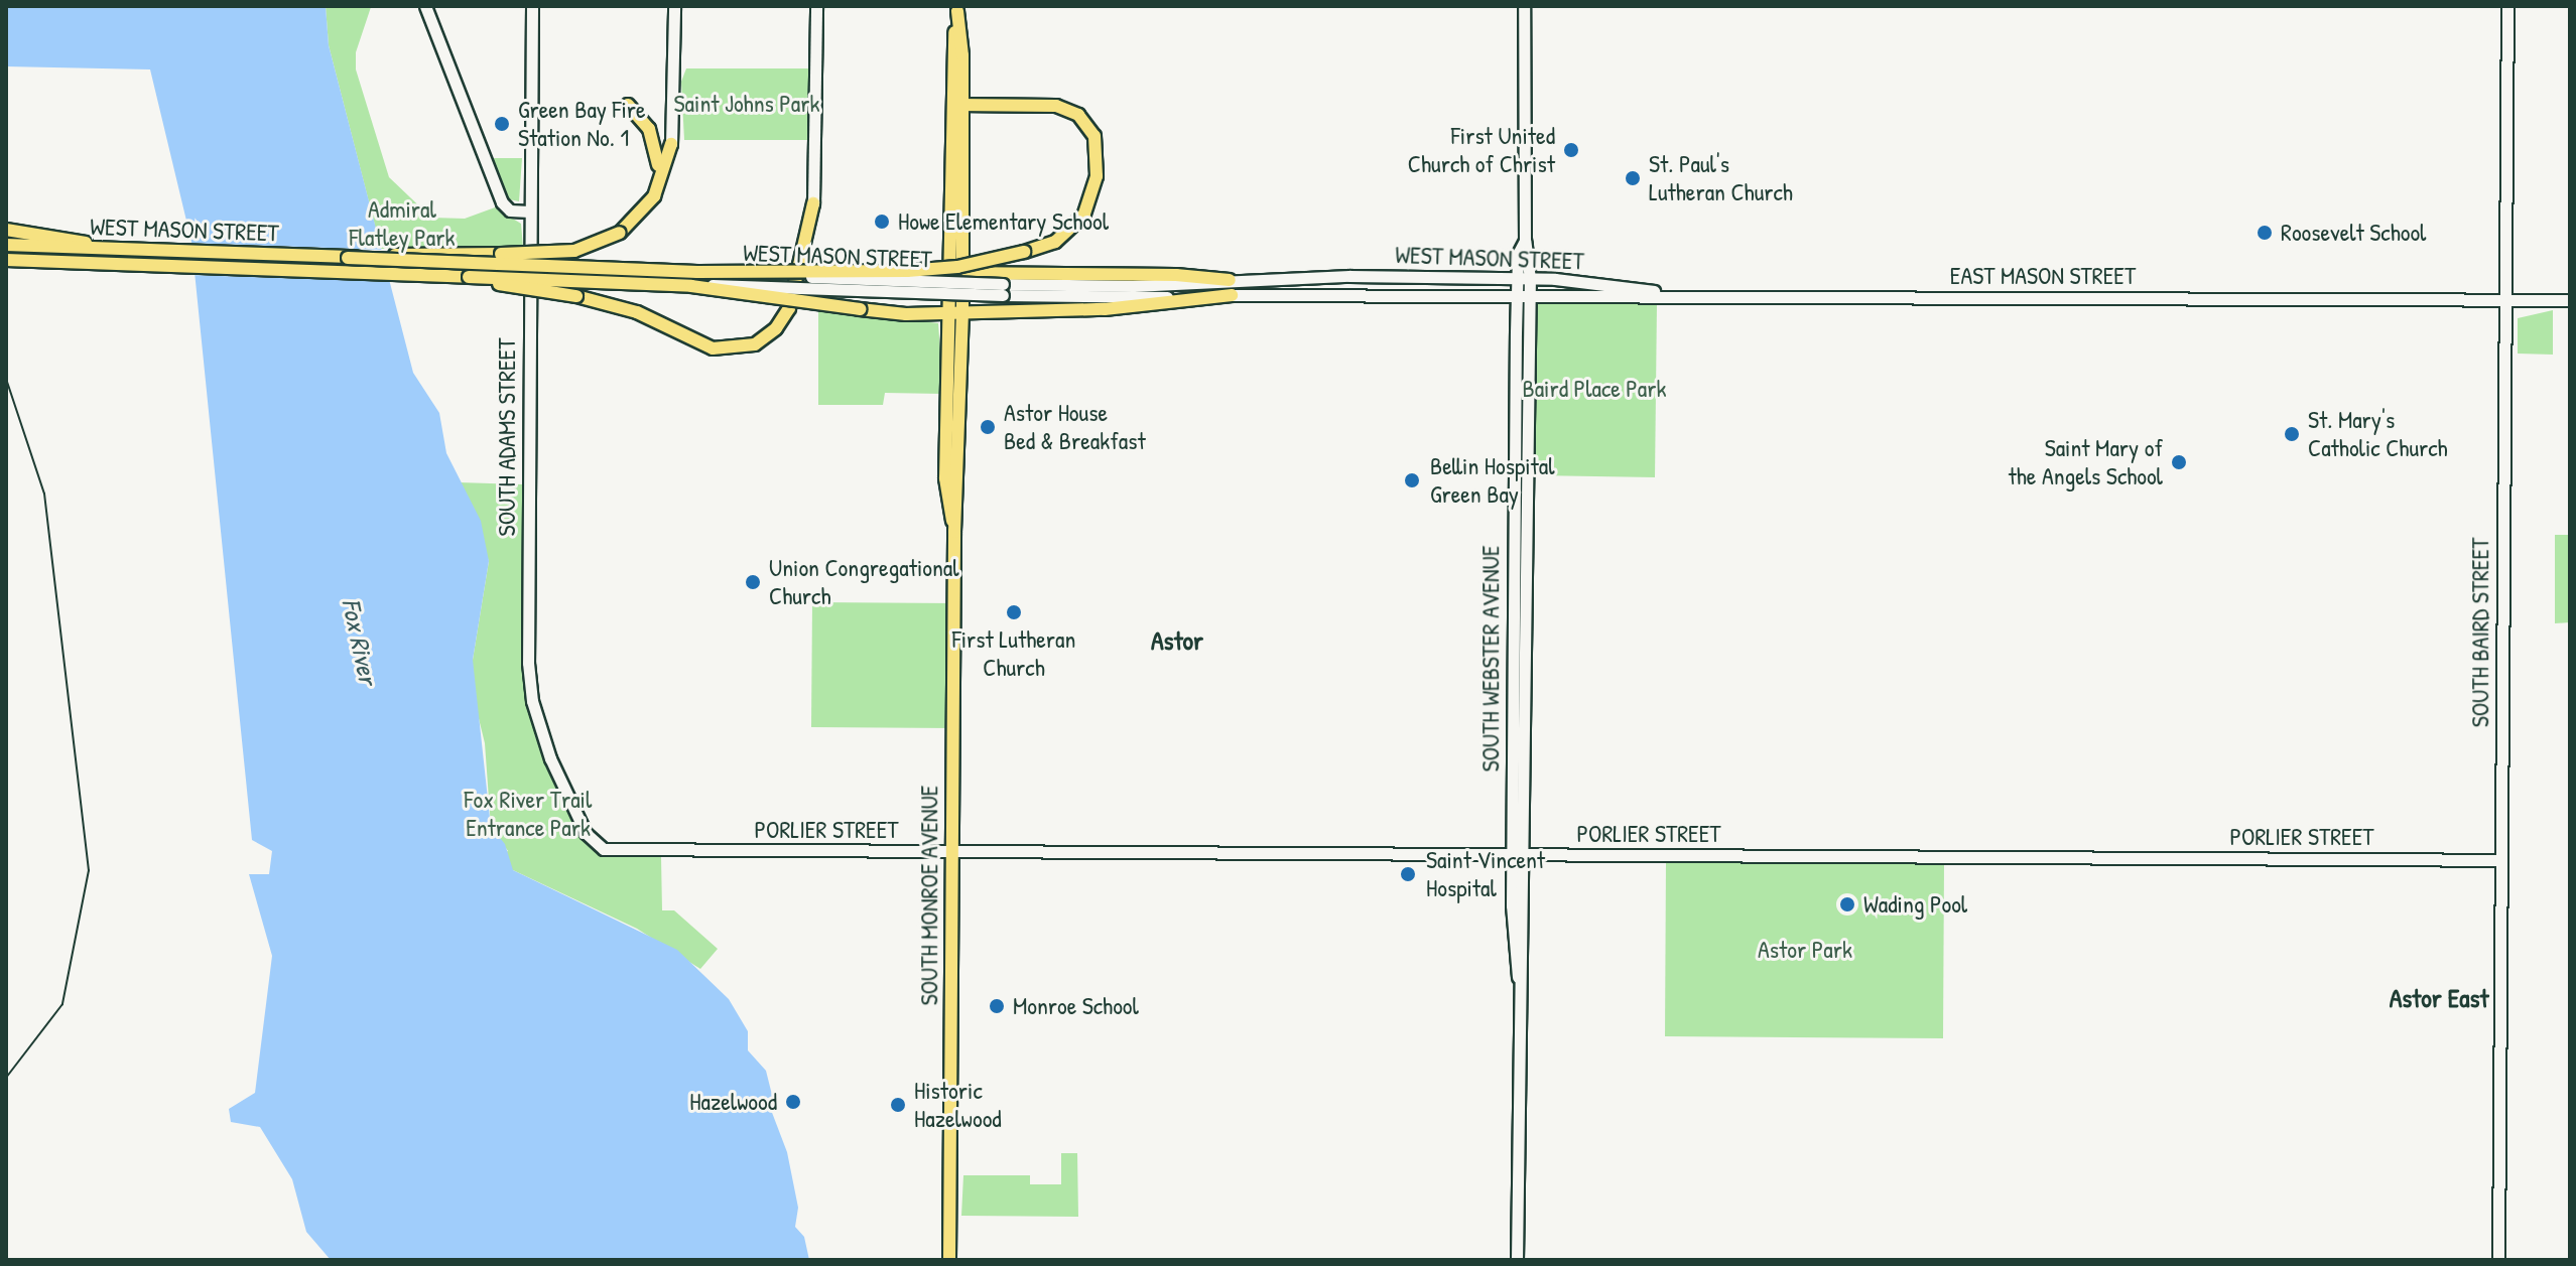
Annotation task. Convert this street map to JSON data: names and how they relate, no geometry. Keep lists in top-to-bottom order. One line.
{"streets":{"main road":["WEST MASON STREET","EAST MASON STREET","SOUTH ADAMS STREET","SOUTH BAIRD STREET","SOUTH WEBSTER AVENUE","PORLIER STREET","SOUTH MONROE AVENUE"]},"crossings":[["WEST MASON STREET","EAST MASON STREET"],["WEST MASON STREET","SOUTH WEBSTER AVENUE"],["EAST MASON STREET","SOUTH BAIRD STREET"],["EAST MASON STREET","SOUTH WEBSTER AVENUE"],["SOUTH ADAMS STREET","PORLIER STREET"],["SOUTH BAIRD STREET","PORLIER STREET"],["SOUTH WEBSTER AVENUE","PORLIER STREET"],["PORLIER STREET","SOUTH MONROE AVENUE"]],"districts":["Astor","Astor East"],"water":["Fox River"],"parks":["Saint Johns Park","Admiral Flatley Park","Baird Place Park","Fox River Trail Entrance Park","Astor Park"],"places":["Green Bay Fire Station No. 1","First United Church of Christ","St. Paul's Lutheran Church","Howe Elementary School","Roosevelt School","Astor House Bed & Breakfast","St. Mary's Catholic Church","Saint Mary of the Angels School","Bellin Hospital Green Bay","Union Congregational Church","First Lutheran Church","Saint Vincent Hospital","Wading Pool","Monroe School","Hazelwood","Historic Hazelwood"]}
